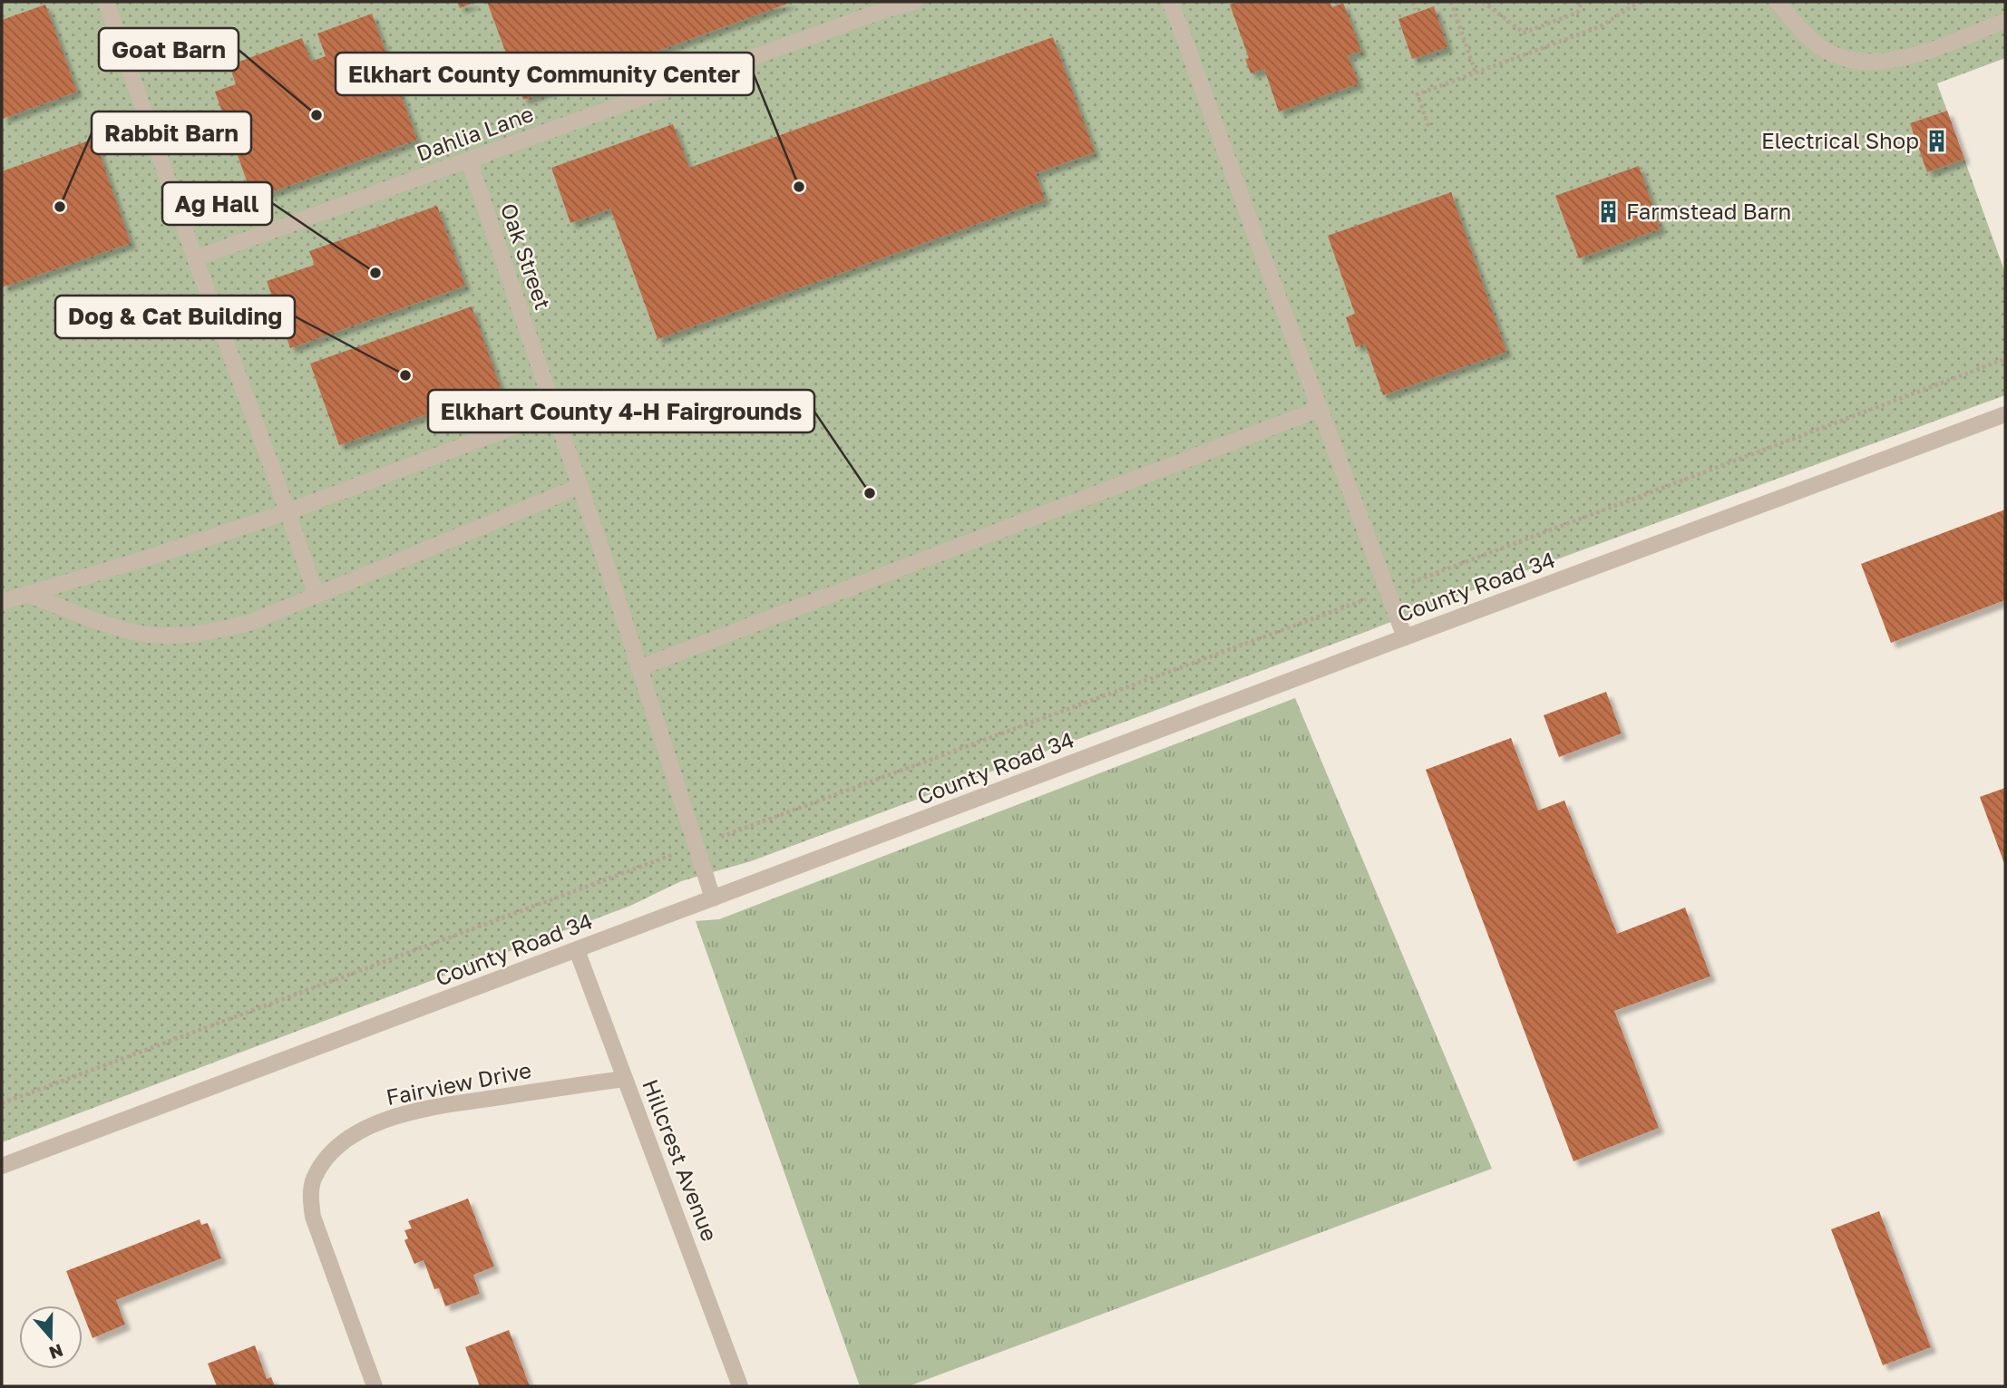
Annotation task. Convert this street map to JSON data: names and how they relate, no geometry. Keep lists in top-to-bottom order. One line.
{"streets":{"street":["Dahlia Lane","Oak Street","County Road 34","Fairview Drive","Hillcrest Avenue"]},"crossings":[["Dahlia Lane","Oak Street"],["Oak Street","County Road 34"],["County Road 34","Hillcrest Avenue"],["Fairview Drive","Hillcrest Avenue"]],"places":{"other":["Goat Barn","Elkhart County Community Center","Rabbit Barn","Ag Hall","Dog & Cat Building","Elkhart County 4-H Fairgrounds"],"building":["Electrical Shop","Farmstead Barn"]},"north":"bottom"}
